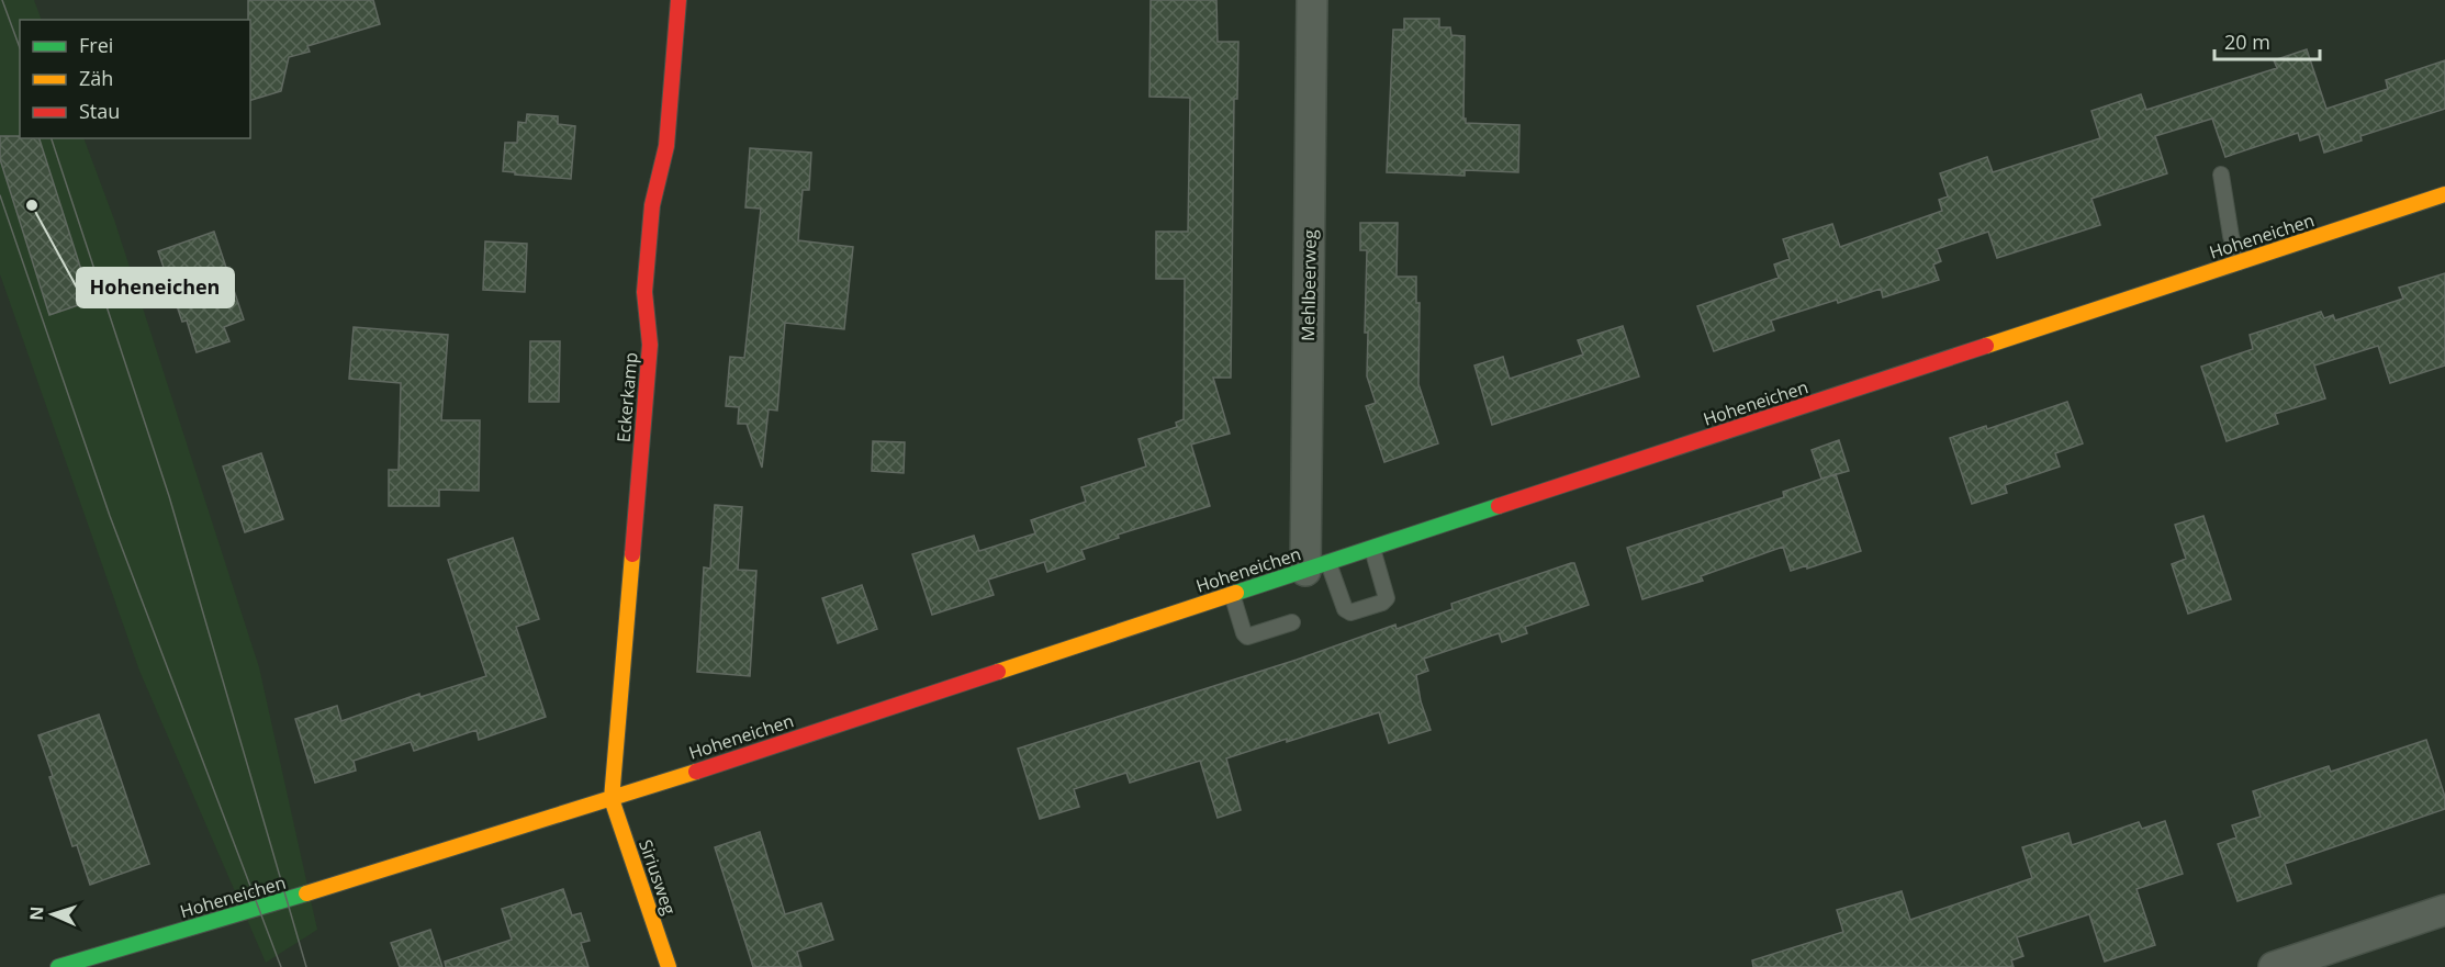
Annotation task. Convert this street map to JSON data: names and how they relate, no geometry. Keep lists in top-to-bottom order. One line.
{"streets":{"street":["Hoheneichen","Mehlbeerweg","Eckerkamp","Siriusweg"]},"crossings":[["Hoheneichen","Mehlbeerweg"],["Hoheneichen","Eckerkamp"],["Hoheneichen","Siriusweg"],["Eckerkamp","Siriusweg"]],"places":["Hoheneichen"],"legend":["Frei","Zäh","Stau"],"scale_bar":"20 m","north":"left"}
